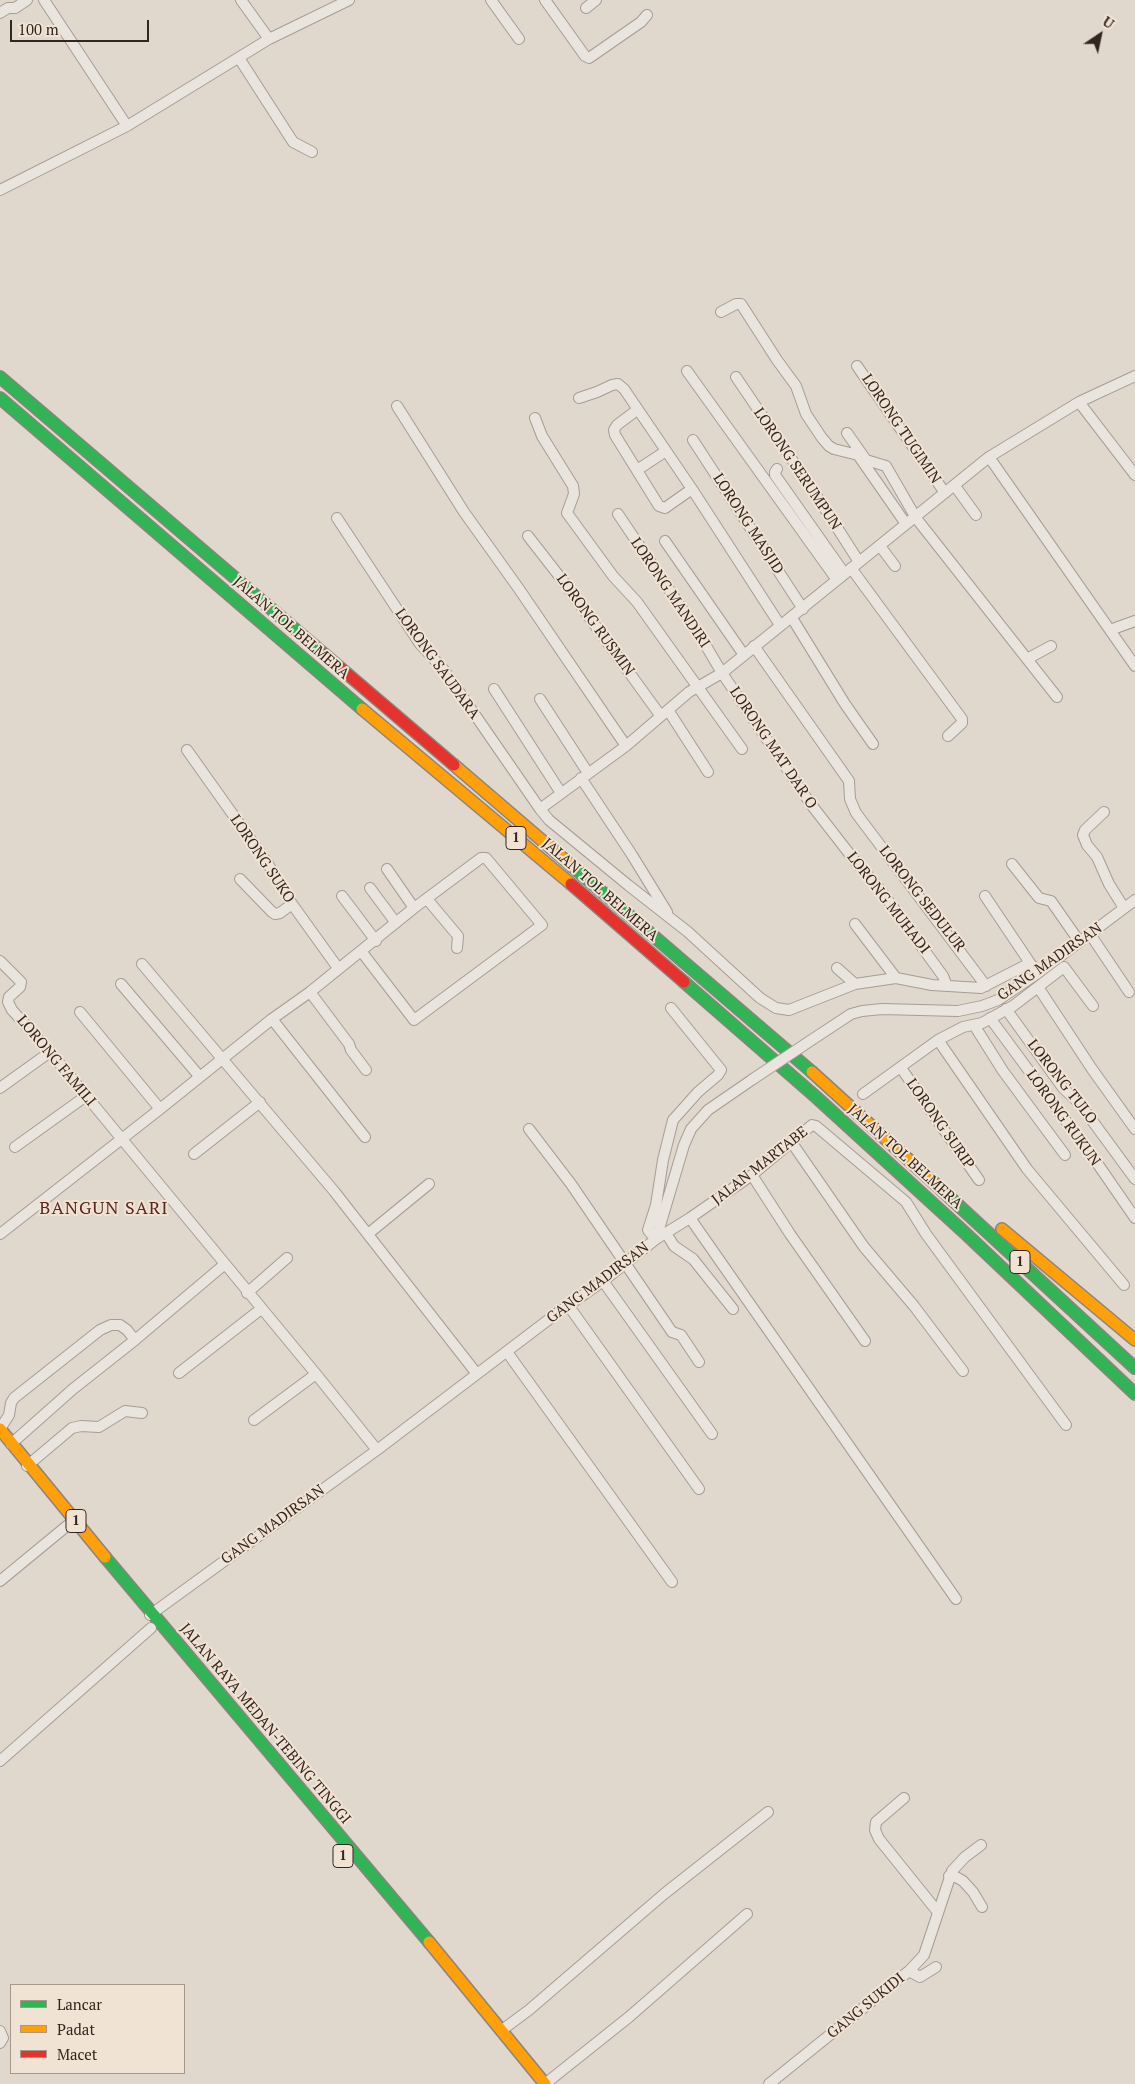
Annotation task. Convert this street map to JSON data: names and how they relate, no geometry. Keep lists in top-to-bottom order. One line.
{"streets":{"highway":["JALAN TOL BELMERA","1","JALAN RAYA MEDAN-TEBING TINGGI"],"street":["LORONG TUGIMIN","LORONG SERUMPUN","LORONG MASJID","LORONG MANDIRI","LORONG RUSMIN","LORONG SAUDARA","LORONG MAT DAR O","LORONG SUKO","LORONG SEDULUR","LORONG MUHADI","GANG MADIRSAN","LORONG FAMILI","LORONG TULO","LORONG RUKUN","LORONG SURIP","JALAN MARTABE","GANG SUKIDI"]},"crossings":[["LORONG MANDIRI","LORONG MAT DAR O"],["JALAN TOL BELMERA","1"],["LORONG MAT DAR O","LORONG MUHADI"],["GANG MADIRSAN","LORONG FAMILI"],["GANG MADIRSAN","JALAN MARTABE"],["GANG MADIRSAN","JALAN RAYA MEDAN-TEBING TINGGI"]],"districts":["BANGUN SARI"],"legend":["Lancar","Padat","Macet"],"scale_bar":"100 m","north":"top right"}
